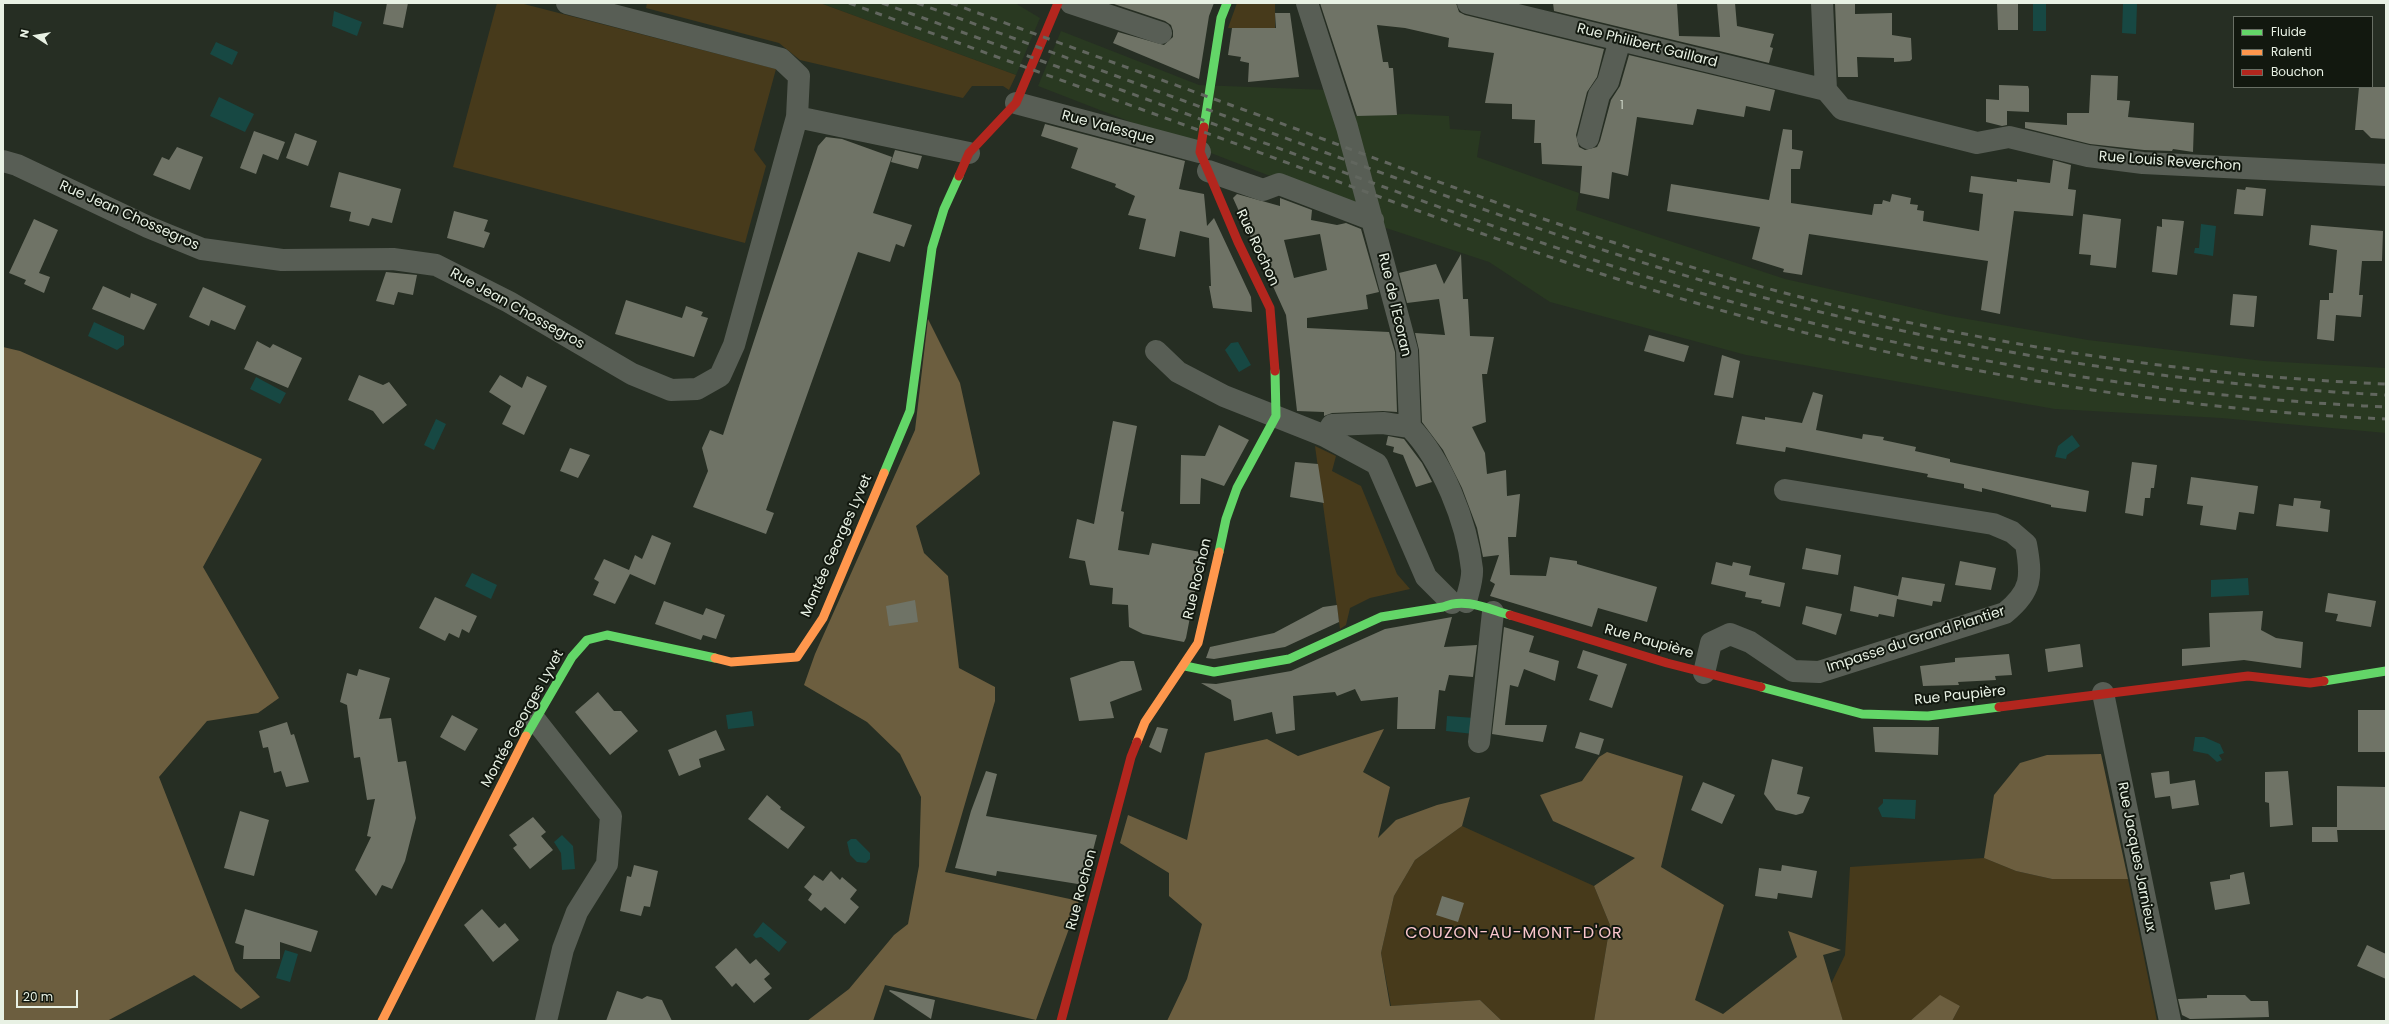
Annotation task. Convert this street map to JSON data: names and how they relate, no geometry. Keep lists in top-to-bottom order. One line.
{"streets":{"street":["Rue Philibert Gaillard","Rue Valesque","Rue Louis Reverchon","Rue Jean Chossegros","Rue Rochon","Rue de l'Ecoran","Montée Georges Lyvet","Impasse du Grand Plantier","Rue Paupière","Rue Jacques Jarnieux"]},"crossings":[["Rue Philibert Gaillard","Rue Louis Reverchon"],["Rue Valesque","Rue Rochon"],["Rue Valesque","Rue de l'Ecoran"],["Rue Valesque","Montée Georges Lyvet"],["Impasse du Grand Plantier","Rue Paupière"],["Rue Paupière","Rue Jacques Jarnieux"]],"districts":["COUZON-AU-MONT-D'OR"],"house_numbers":["1"],"legend":["Fluide","Ralenti","Bouchon"],"scale_bar":"20 m","north":"left"}
